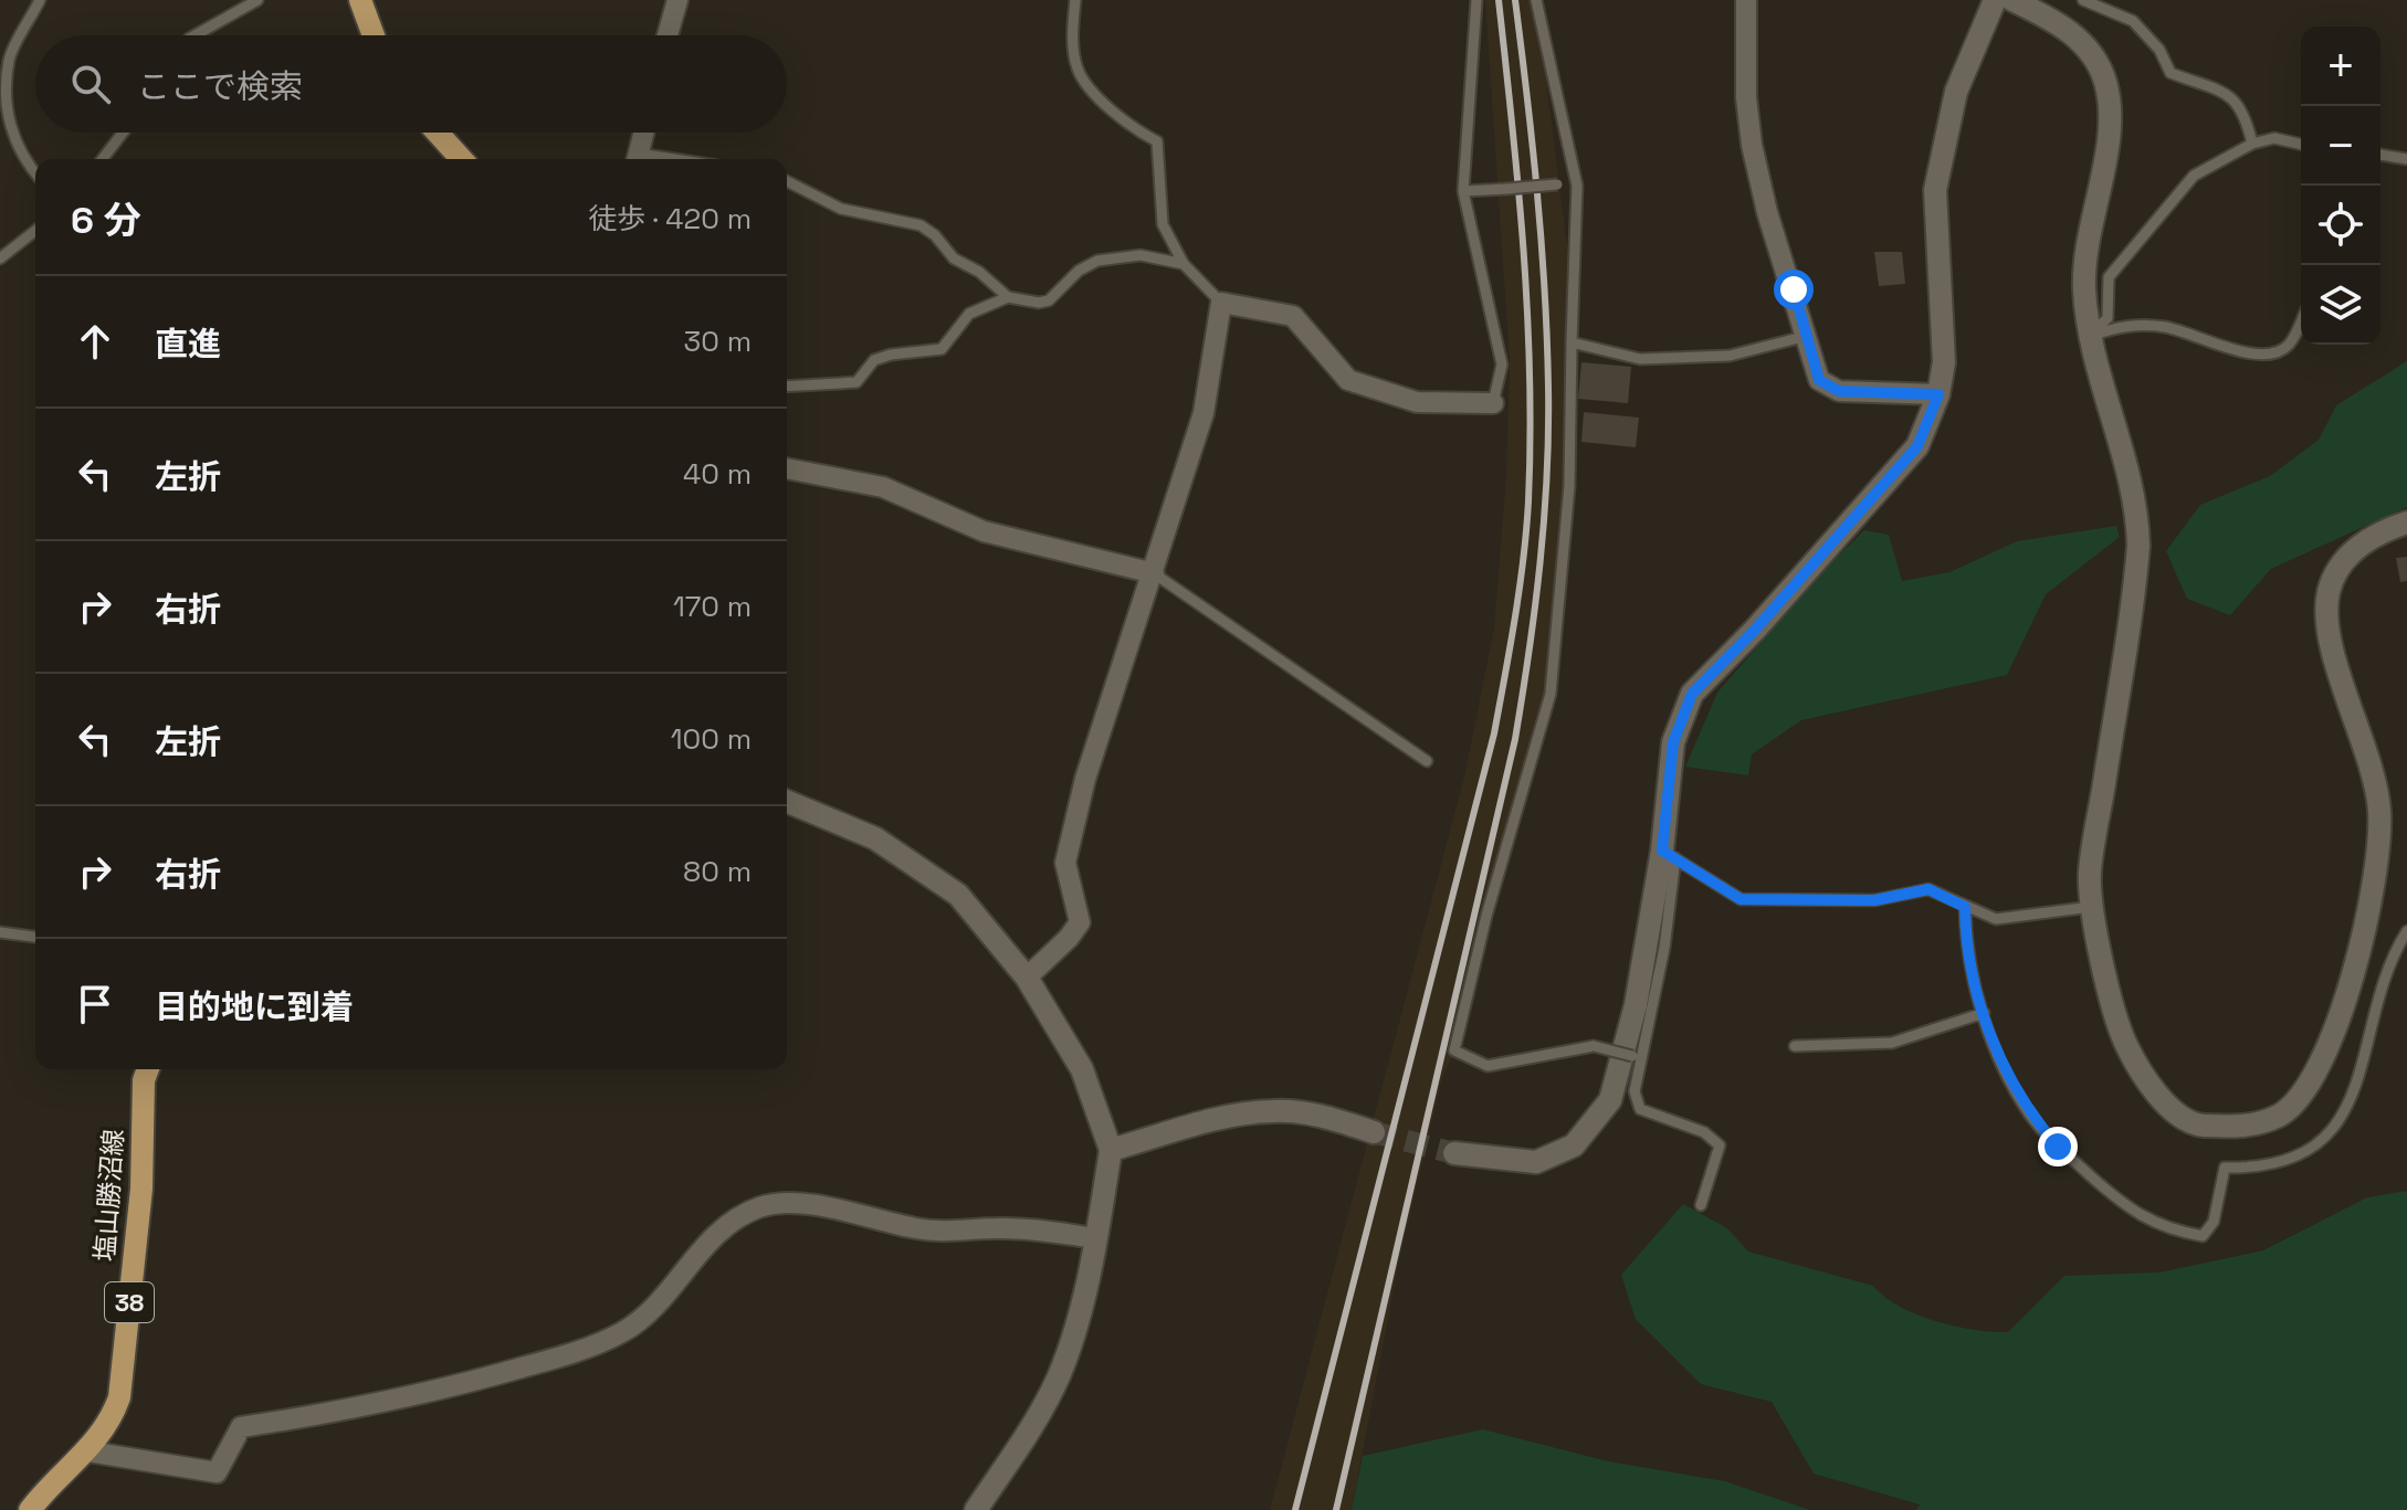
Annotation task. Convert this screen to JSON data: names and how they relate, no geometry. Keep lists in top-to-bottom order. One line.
{"streets":{"main road":["塩山勝沼線","38"]},"page":{"map_buttons":["+","−"],"search":"ここで検索","heading":["6 分","徒歩 · 420 m"],"list":[["直進","30 m"],["左折","40 m"],["右折","170 m"],["左折","100 m"],["右折","80 m"],"目的地に到着"]}}
